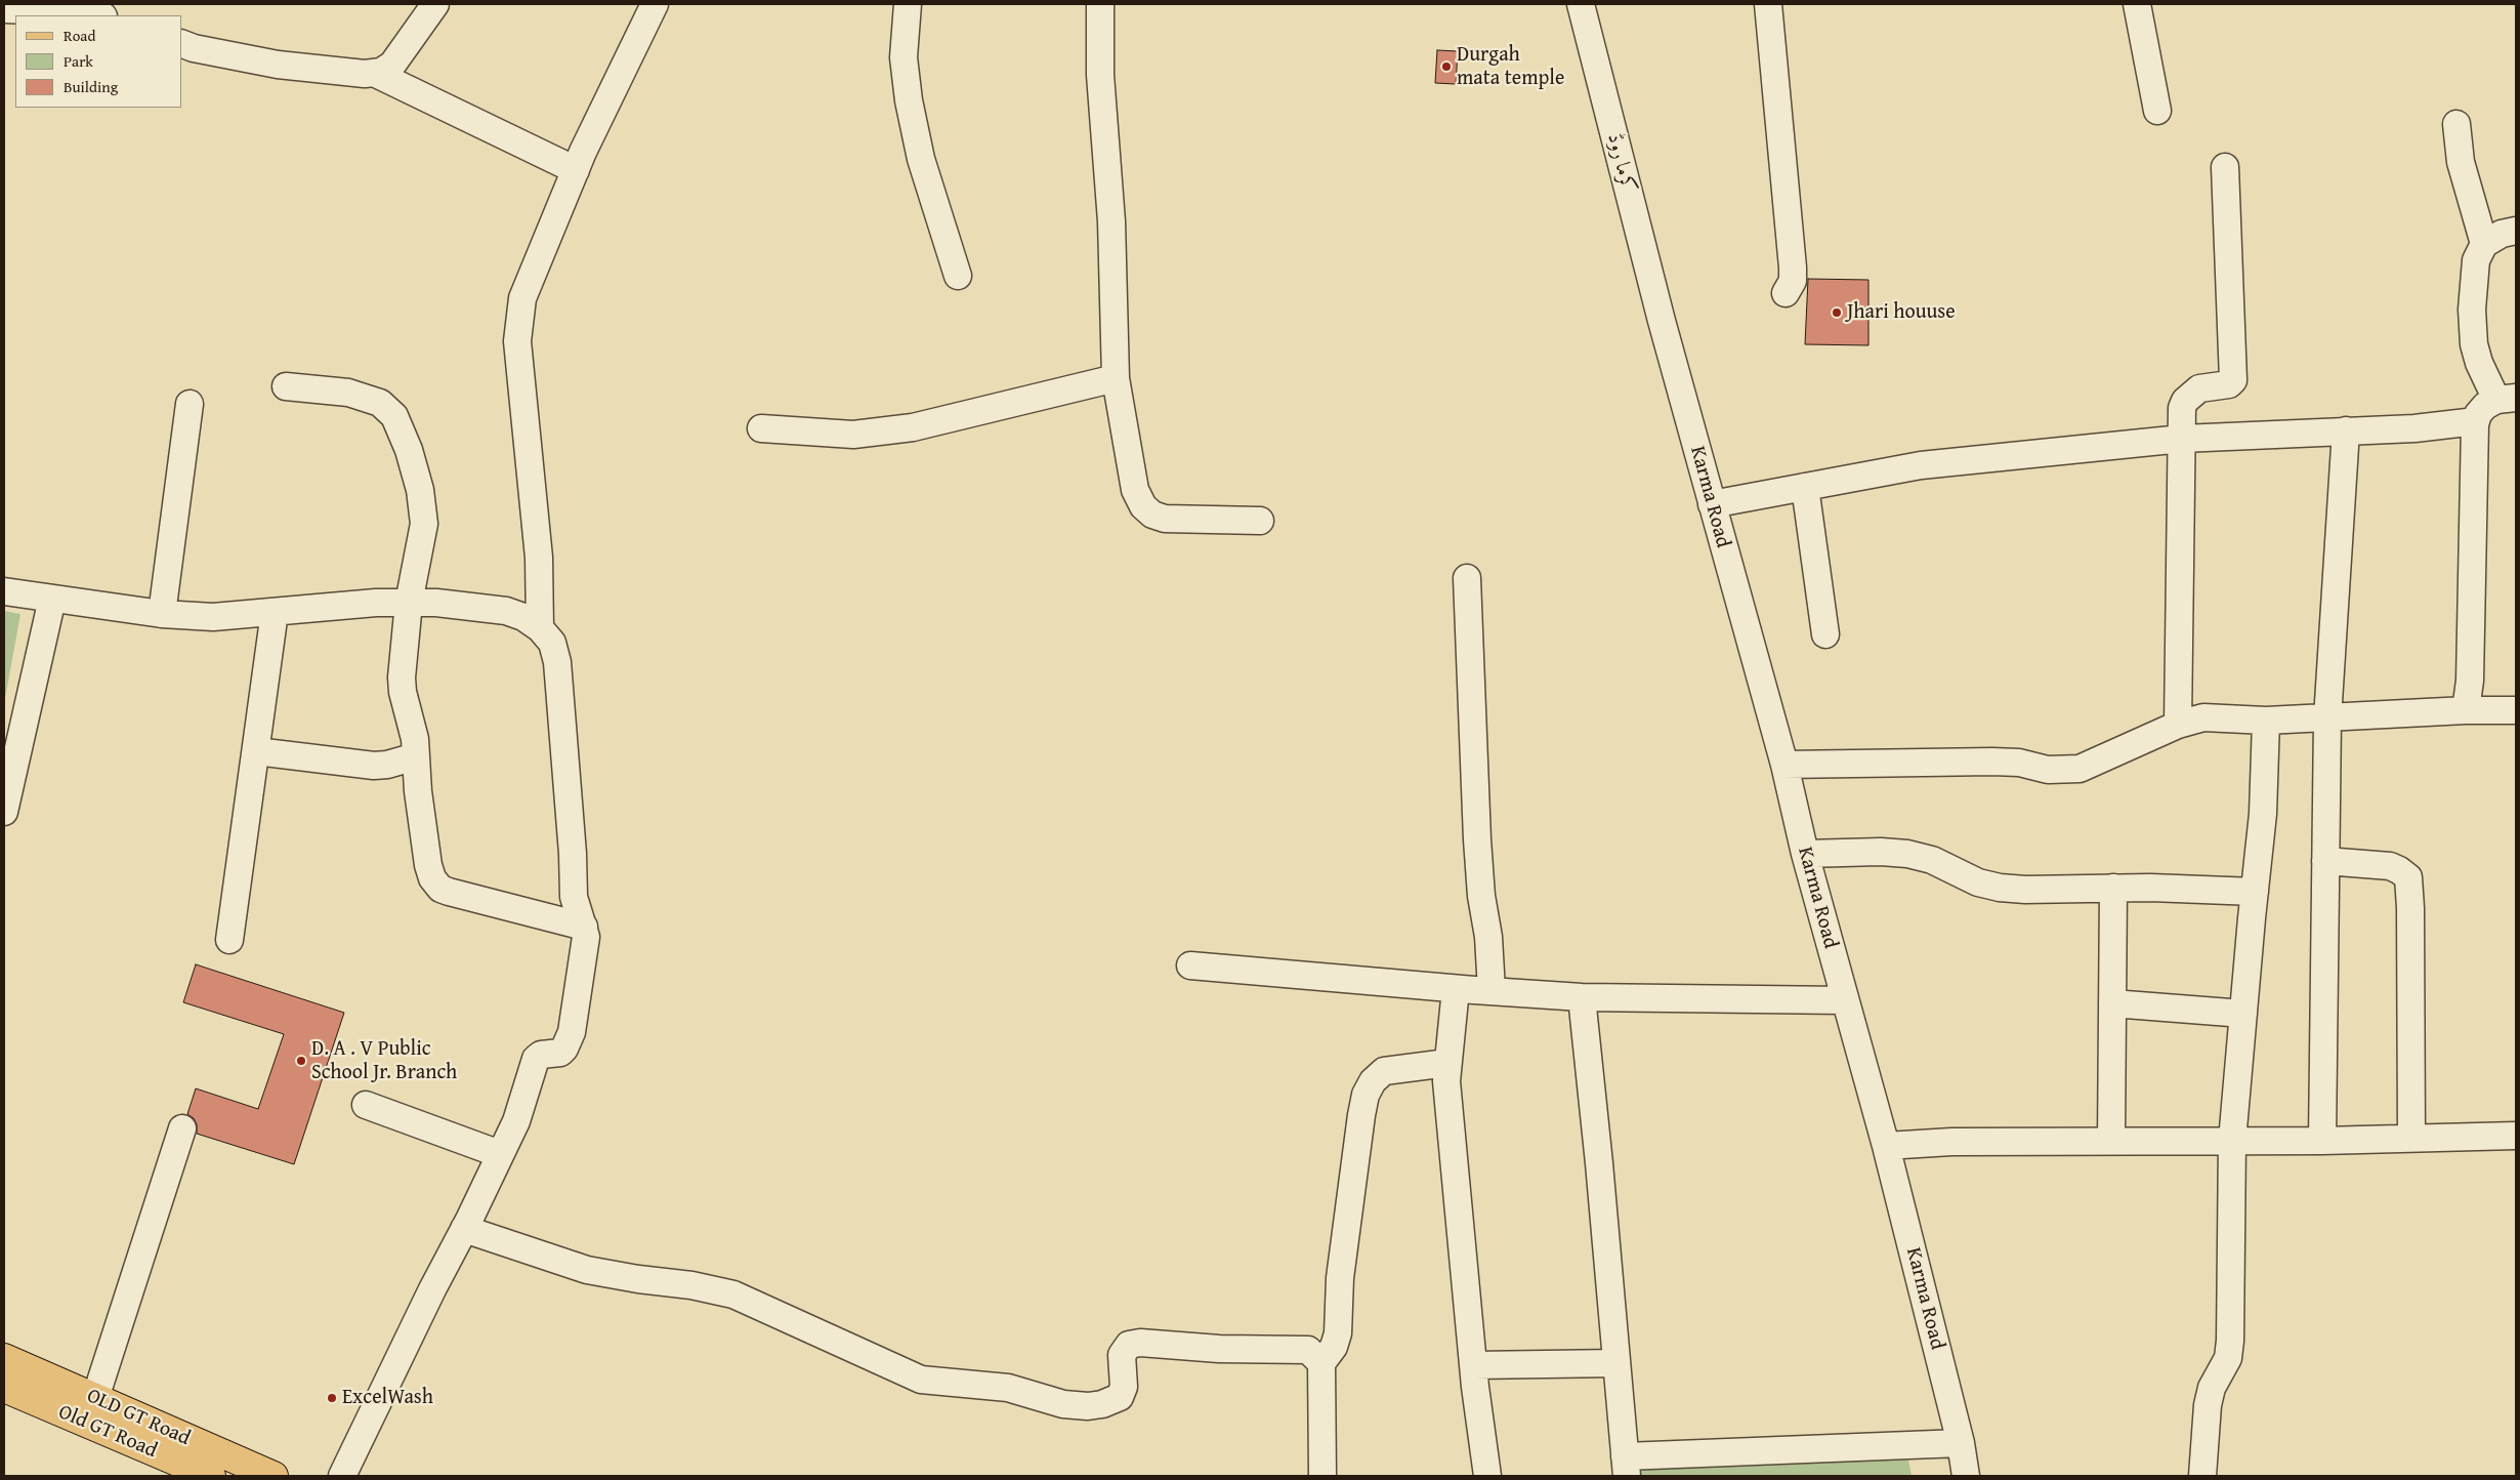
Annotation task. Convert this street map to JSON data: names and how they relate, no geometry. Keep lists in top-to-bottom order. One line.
{"streets":{"main road":["OLD GT Road","Old GT Road"],"street":["کرما روڈ","Karma Road"]},"crossings":[["کرما روڈ","Karma Road"]],"places":["Durgah mata temple","Jhari houuse","D. A . V Public School Jr. Branch","ExcelWash"],"legend":["Road","Park","Building"]}
